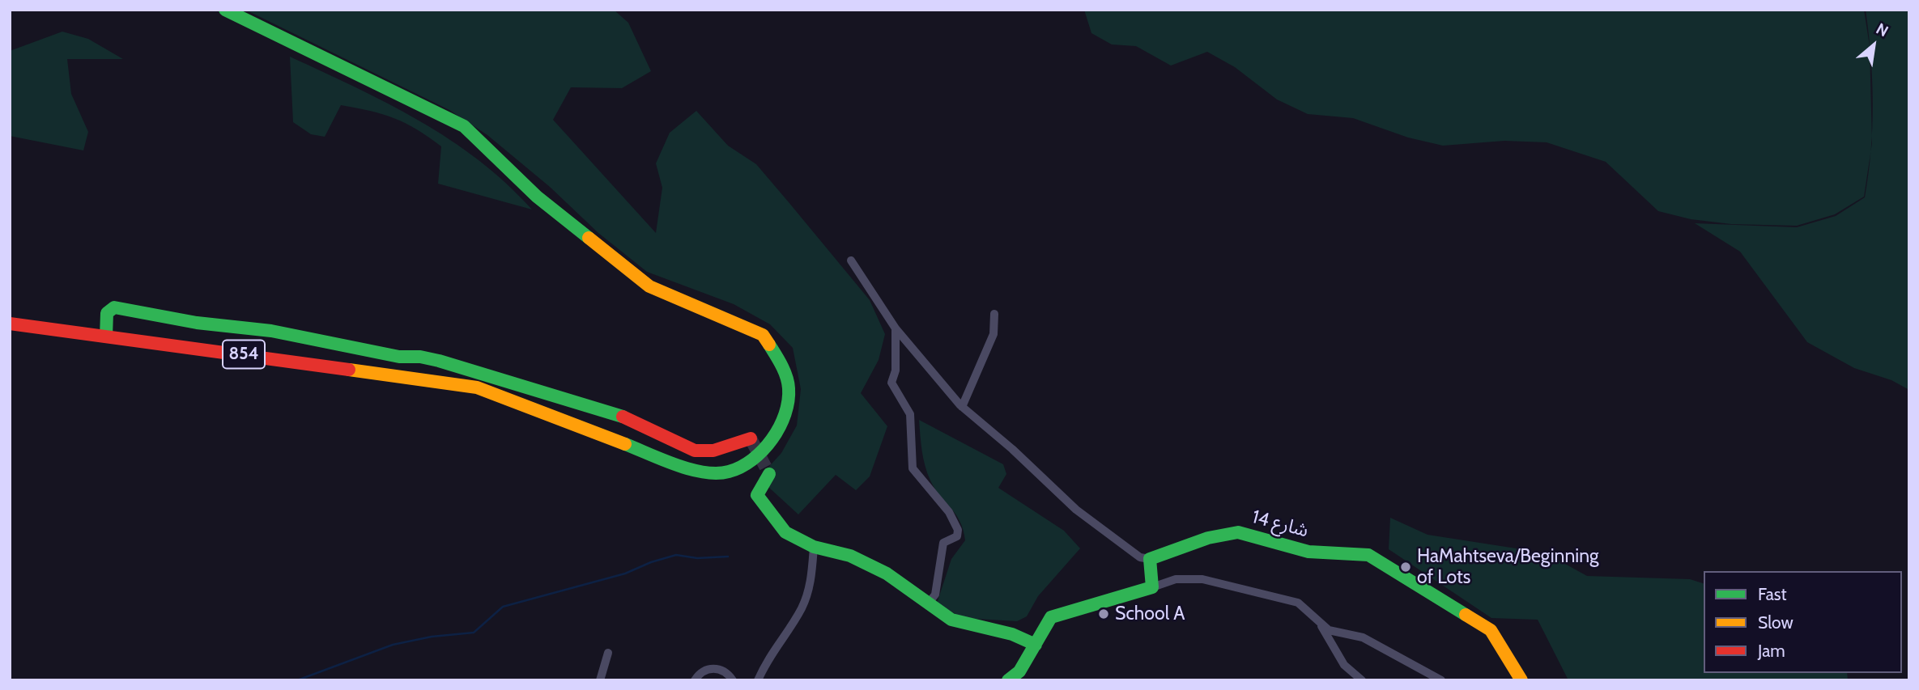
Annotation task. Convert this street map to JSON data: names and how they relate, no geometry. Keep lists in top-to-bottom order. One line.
{"streets":{"street":["854","شارع 14"]},"places":["HaMahtseva/Beginning of Lots","School A"],"legend":["Fast","Slow","Jam"],"north":"top right"}
